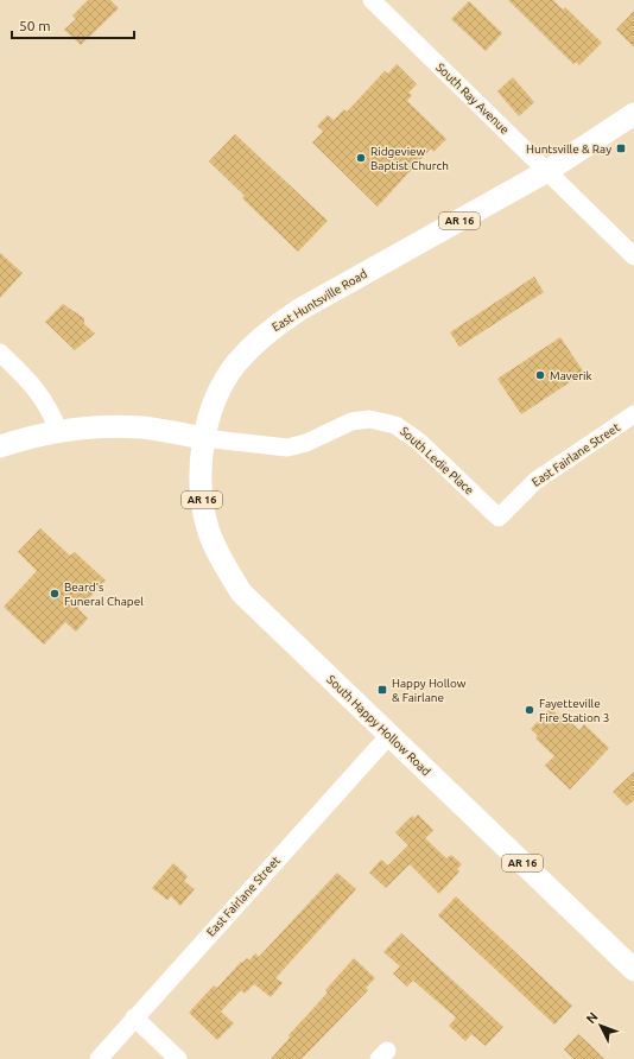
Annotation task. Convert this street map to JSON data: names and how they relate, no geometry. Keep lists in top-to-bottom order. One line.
{"streets":{"main road":["AR 16","East Huntsville Road","South Happy Hollow Road"],"street":["South Ray Avenue","East Fairlane Street","South Ledie Place"]},"crossings":[["South Ray Avenue","East Huntsville Road"],["East Huntsville Road","South Ledie Place"],["East Huntsville Road","South Happy Hollow Road"],["East Fairlane Street","South Ledie Place"],["East Fairlane Street","South Happy Hollow Road"],["South Ledie Place","South Happy Hollow Road"]],"places":{"transit":["Huntsville & Ray","Happy Hollow & Fairlane"],"other":["Ridgeview Baptist Church","Maverik","Beard's Funeral Chapel","Fayetteville Fire Station 3"]},"scale_bar":"50 m","north":"top left"}
